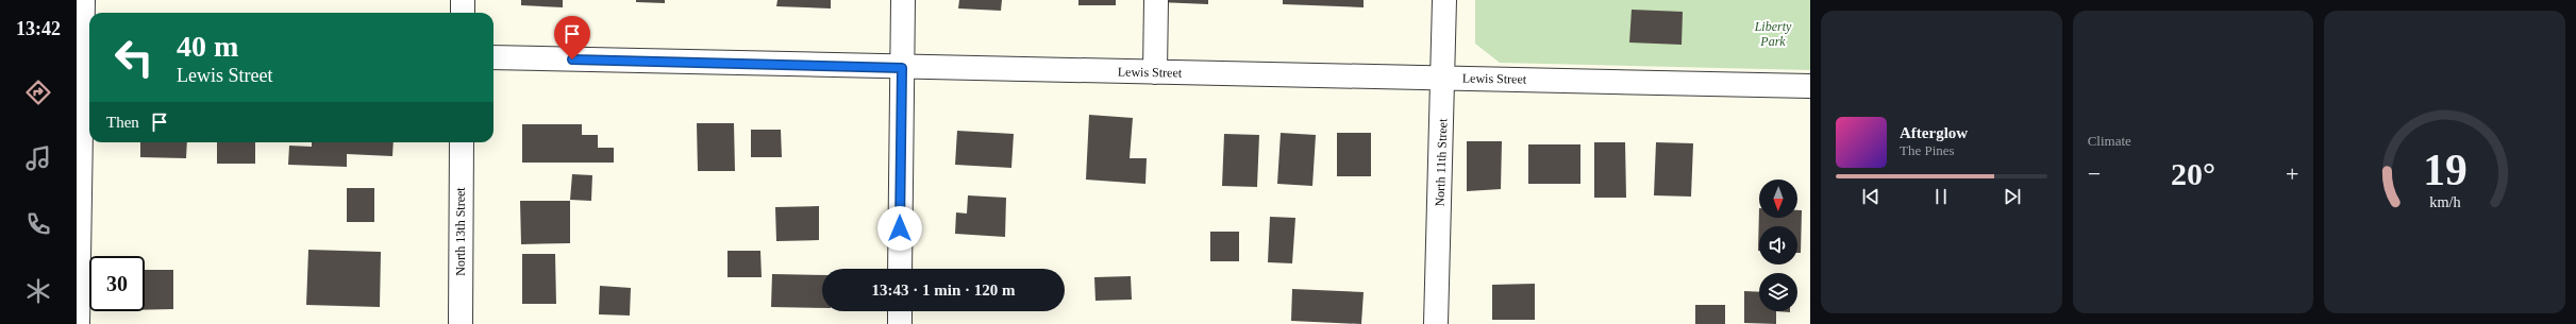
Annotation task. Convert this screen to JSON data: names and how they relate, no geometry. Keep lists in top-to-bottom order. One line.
{"streets":{"street":["Lewis Street","North 11th Street","North 13th Street"]},"crossings":[["Lewis Street","North 11th Street"]],"parks":["Liberty Park"],"north":"bottom","page":{"tabs":"13:42","tile":"Climate","turn":["40 m","Lewis Street"],"then":"Then","song":["Afterglow","The Pines"],"heat":["−","20°","+"],"limit":"30","trip":"13:43 · 1 min · 120 m","gauge":["19","km/h"]}}
